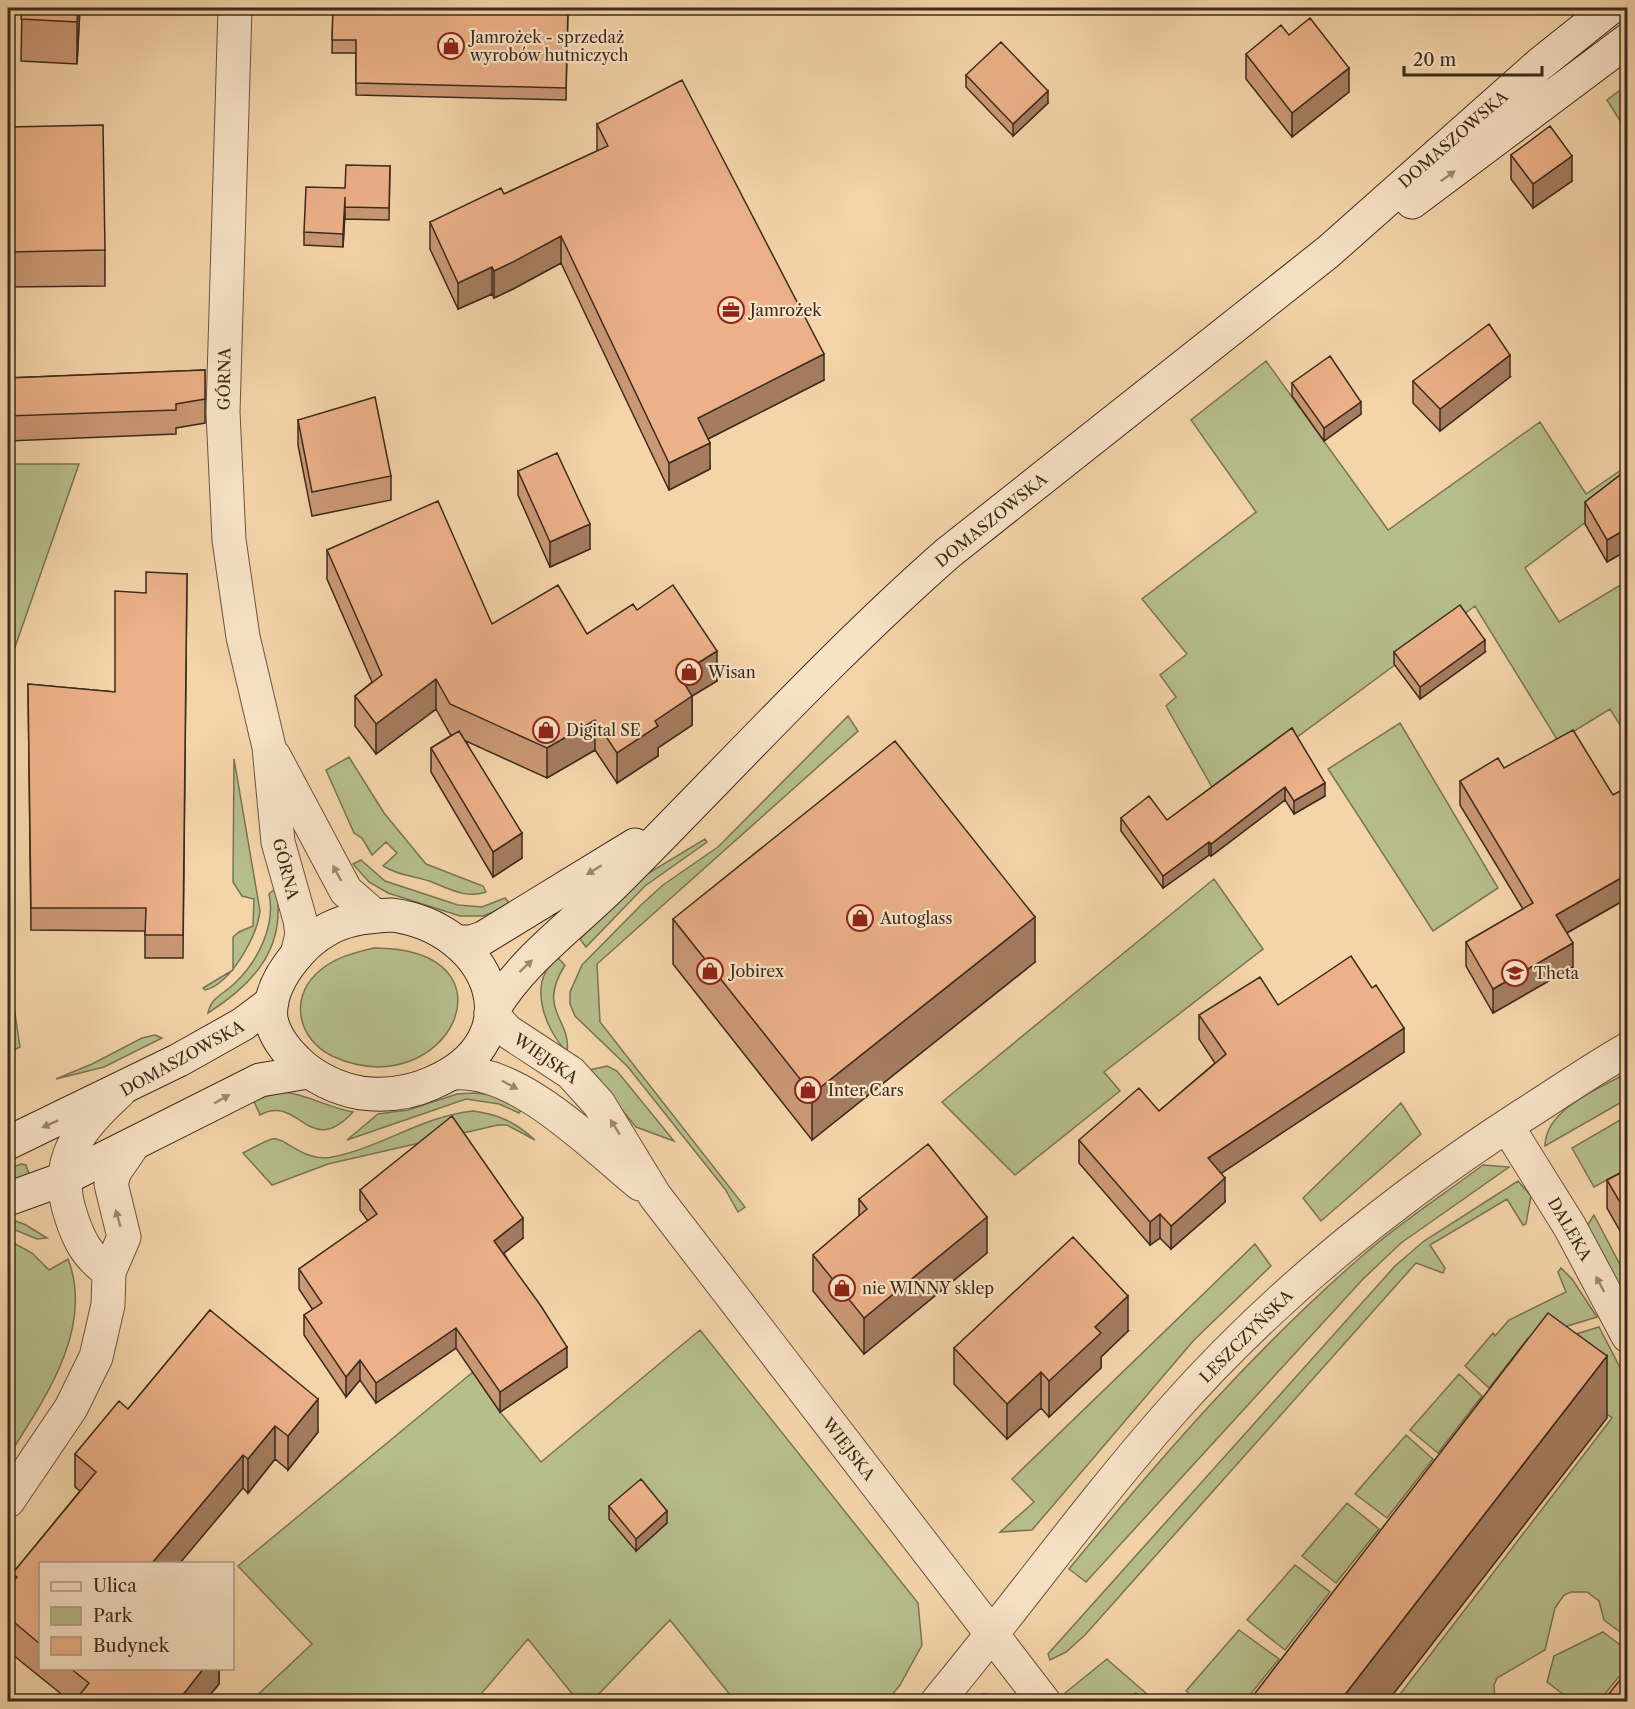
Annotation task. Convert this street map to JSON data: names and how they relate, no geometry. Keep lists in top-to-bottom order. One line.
{"streets":{"street":["DOMASZOWSKA","GÓRNA","WIEJSKA","DALEKA","LESZCZYŃSKA"]},"crossings":[["DOMASZOWSKA","GÓRNA"],["DOMASZOWSKA","WIEJSKA"],["GÓRNA","WIEJSKA"],["WIEJSKA","LESZCZYŃSKA"],["DALEKA","LESZCZYŃSKA"]],"one_way":["DALEKA"],"places":{"shop":["Jamrożek - sprzedaż wyrobów hutniczych","Wisan","Digital SE","Autoglass","Jobirex","Inter Cars","nie WINNY sklep"],"office":["Jamrożek"],"school or university":["Theta"]},"legend":["Ulica","Park","Budynek"],"scale_bar":"20 m"}
